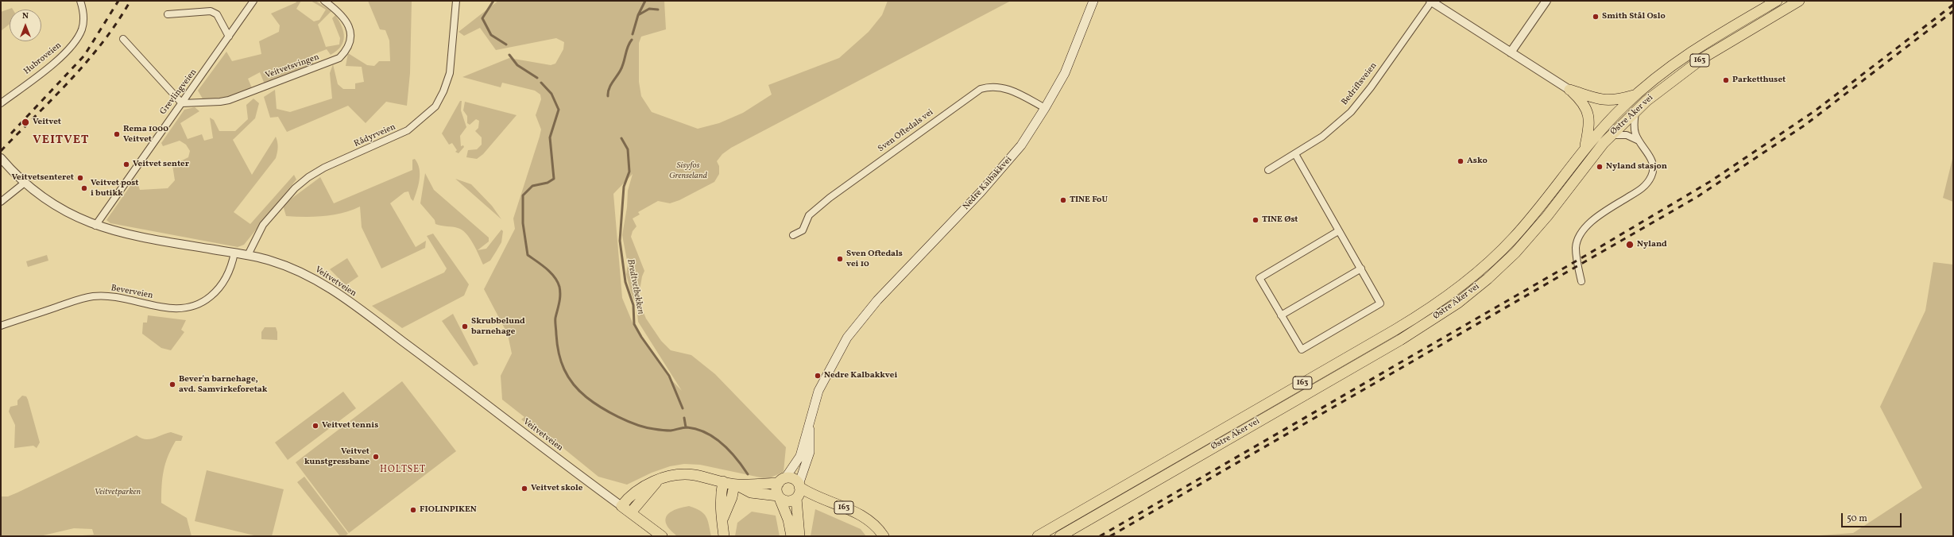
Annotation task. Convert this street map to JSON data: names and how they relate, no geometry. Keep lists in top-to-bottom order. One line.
{"streets":{"highway":["163","Østre Aker vei"],"main road":["Nedre Kalbakkvei"],"street":["Hubroveien","Veitvetsvingen","Bedriftsveien","Grevlingveien","Sven Oftedals vei","Rådyrveien","Veitvetveien","Beverveien"]},"crossings":[["163","Nedre Kalbakkvei"],["Veitvetsvingen","Grevlingveien"],["Grevlingveien","Veitvetveien"],["Sven Oftedals vei","Nedre Kalbakkvei"],["Rådyrveien","Veitvetveien"],["Veitvetveien","Beverveien"]],"districts":["VEITVET","HOLTSET"],"water":["Bredtvetbekken"],"parks":["Sisyfos Grenseland","Veitvetparken"],"places":["Smith Stål Oslo","Parketthuset","Veitvet","Rema 1000 Veitvet","Asko","Veitvet senter","Nyland stasjon","Veitvetsenteret","Veitvet post i butikk","TINE FoU","TINE Øst","Nyland","Sven Oftedals vei 10","Skrubbelund barnehage","Nedre Kalbakkvei","Bever'n barnehage, avd. Samvirkeforetak","Veitvet tennis","Veitvet kunstgressbane","Veitvet skole","FIOLINPIKEN"],"scale_bar":"50 m","north":"top"}
